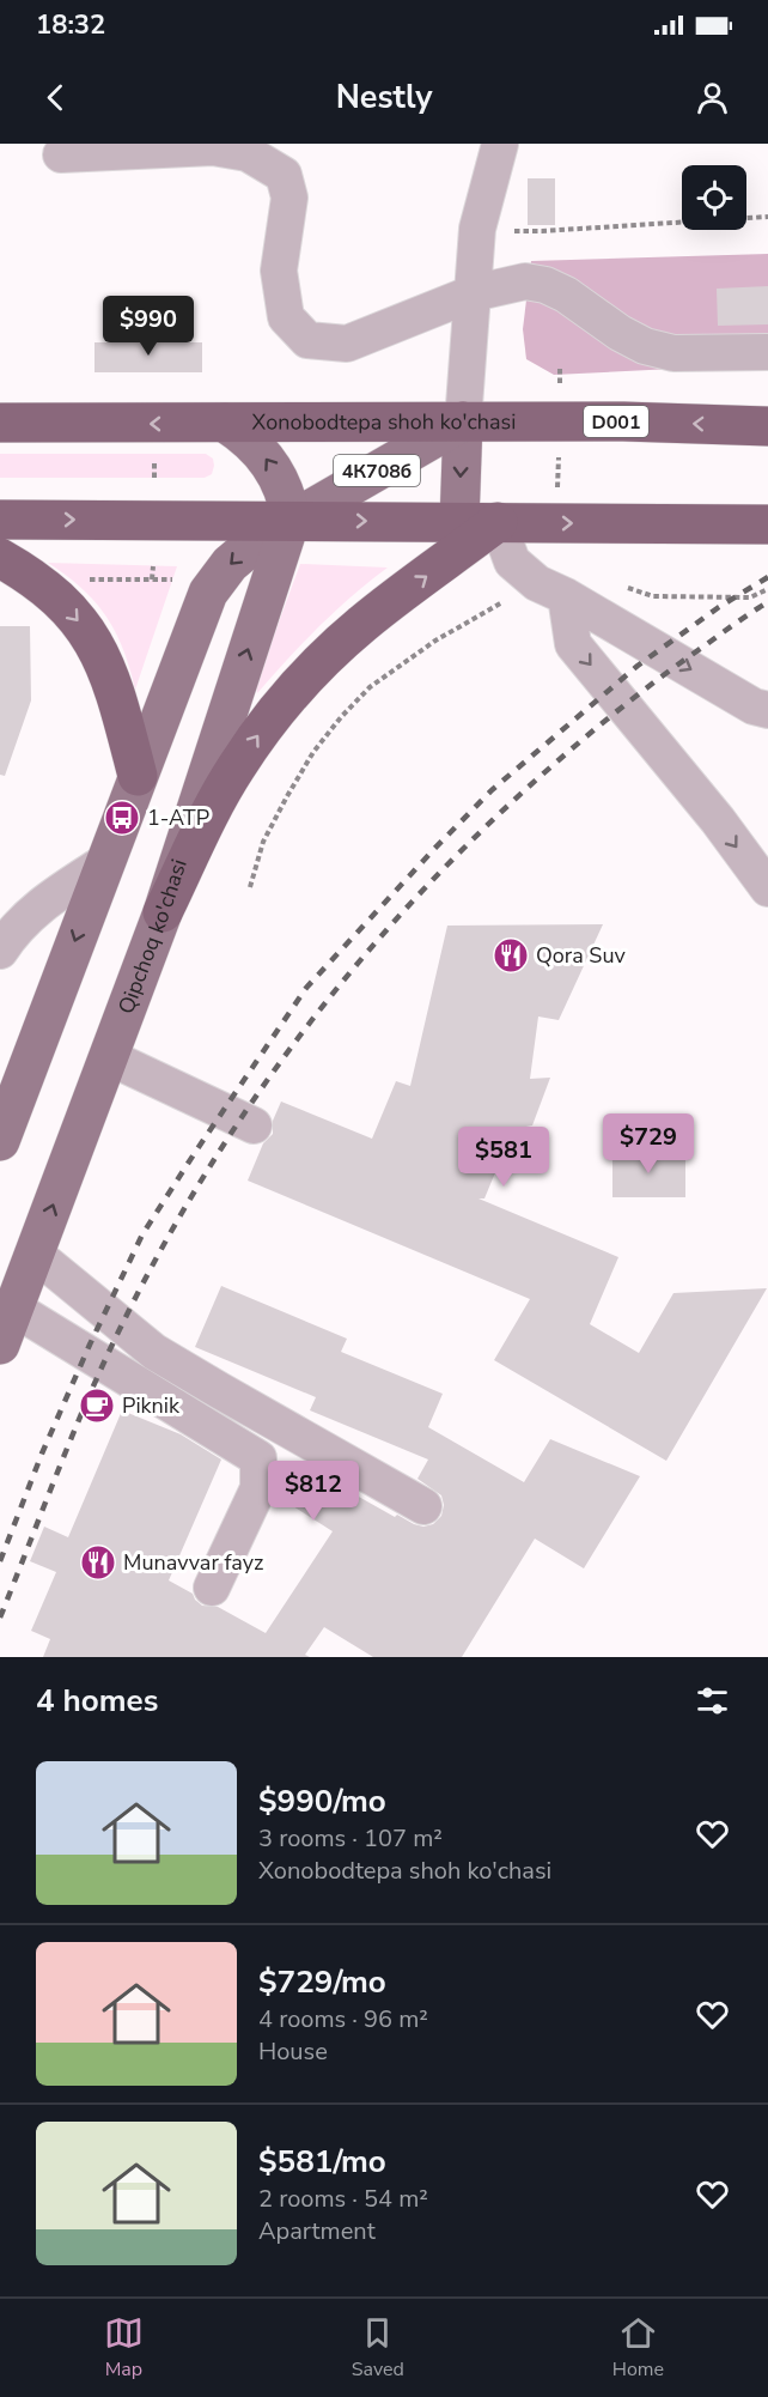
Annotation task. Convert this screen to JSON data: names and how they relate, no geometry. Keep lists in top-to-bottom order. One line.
{"streets":{"highway":["D001","Xonobodtepa shoh ko'chasi"],"main road":["4К708б","Qipchoq ko'chasi"]},"crossings":[["Xonobodtepa shoh ko'chasi","4К708б"],["Xonobodtepa shoh ko'chasi","Qipchoq ko'chasi"],["4К708б","Qipchoq ko'chasi"]],"places":{"bus stop":["1-ATP"],"restaurant":["Qora Suv","Munavvar fayz"],"cafe":["Piknik"]},"page":{"status":"18:32","header":"Nestly","price":["$990","$729","$581","$812"],"heading":"4 homes","list":[{"name":"$990/mo","note":"3 rooms · 107 m² · Xonobodtepa shoh ko'chasi"},{"name":"$729/mo","note":"4 rooms · 96 m² · House"},{"name":"$581/mo","note":"2 rooms · 54 m² · Apartment"}],"tabs":["Map","Saved","Home"]}}
